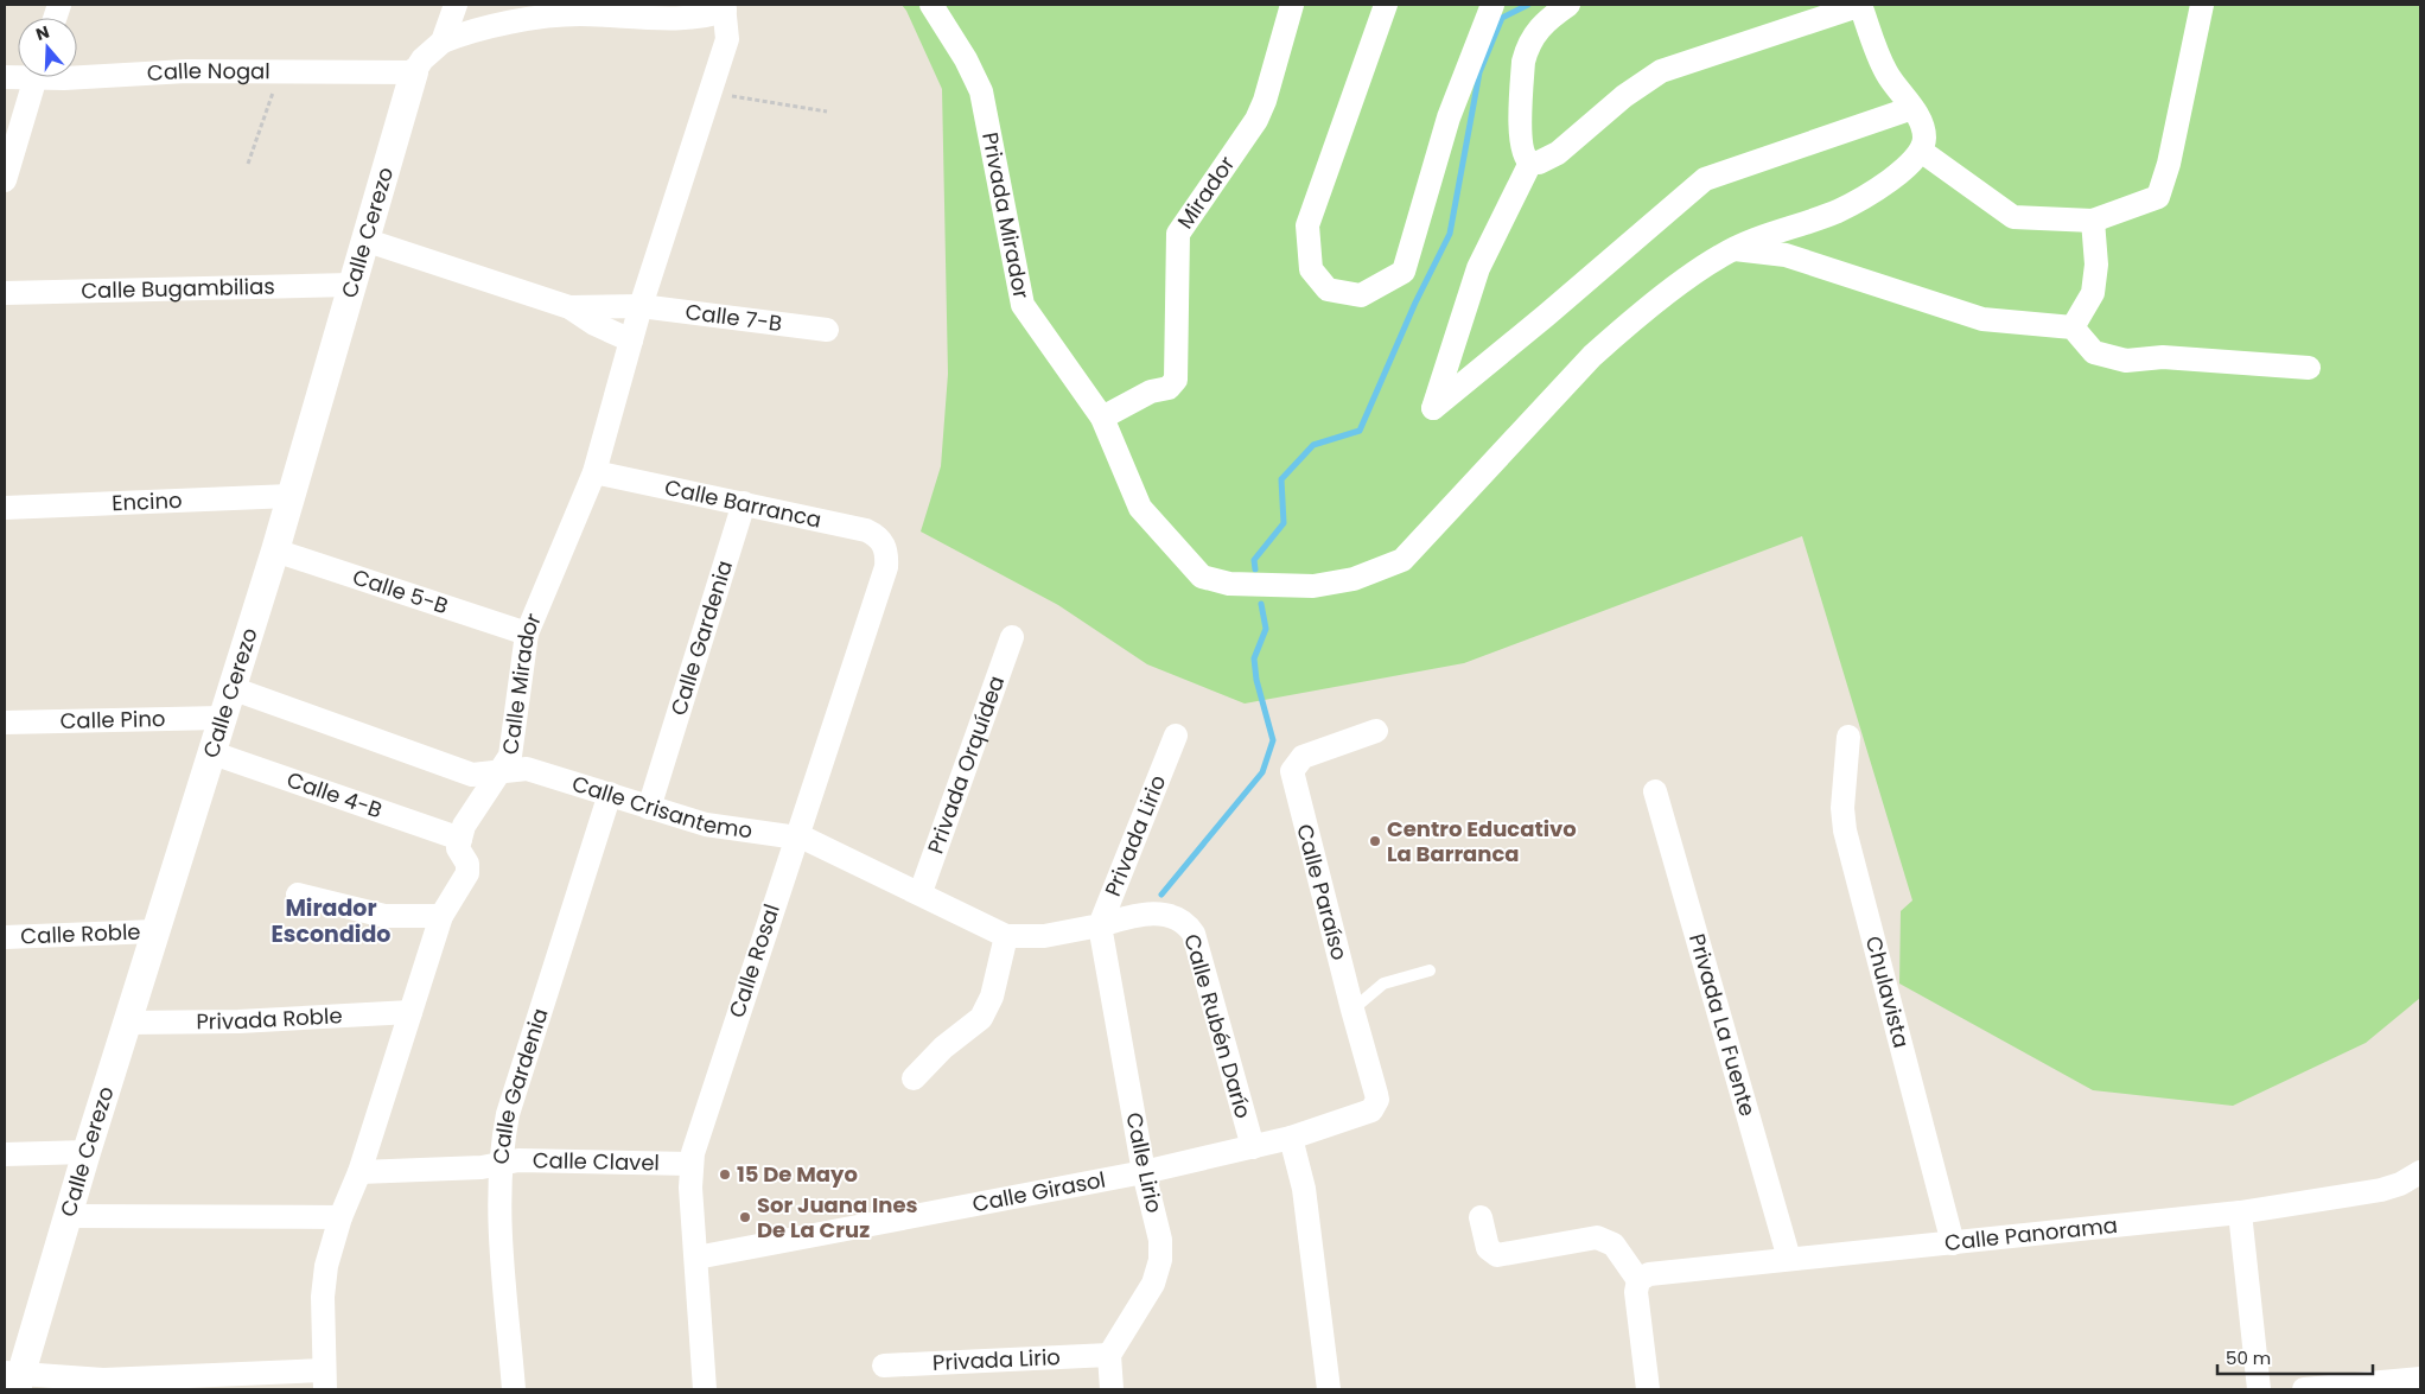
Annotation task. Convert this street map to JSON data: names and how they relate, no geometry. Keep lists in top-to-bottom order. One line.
{"streets":{"street":["Calle Nogal","Mirador","Privada Mirador","Calle Cerezo","Calle Bugambilias","Calle 7-B","Encino","Calle Barranca","Calle 5-B","Calle Gardenia","Calle Mirador","Calle Pino","Privada Orquídea","Calle 4-B","Calle Crisantemo","Privada Lirio","Calle Paraíso","Calle Roble","Calle Rosal","Chulavista","Privada Roble","Privada La Fuente","Calle Rubén Darío","Calle Clavel","Calle Lirio","Calle Girasol","Calle Panorama"]},"crossings":[["Calle Nogal","Calle Cerezo"],["Mirador","Privada Mirador"],["Calle Cerezo","Calle Bugambilias"],["Calle Cerezo","Encino"],["Calle Cerezo","Calle 5-B"],["Calle Cerezo","Calle Pino"],["Calle Cerezo","Calle 4-B"],["Calle Cerezo","Calle Crisantemo"],["Calle Cerezo","Calle Roble"],["Calle Cerezo","Privada Roble"],["Calle Barranca","Calle Gardenia"],["Calle Barranca","Calle Mirador"],["Calle Barranca","Calle Rosal"],["Calle 5-B","Calle Mirador"],["Calle Gardenia","Calle Crisantemo"],["Calle Gardenia","Calle Clavel"],["Calle Mirador","Calle 4-B"],["Calle Mirador","Calle Crisantemo"],["Privada Orquídea","Calle Crisantemo"],["Calle Crisantemo","Privada Lirio"],["Calle Crisantemo","Calle Rosal"],["Calle Crisantemo","Calle Rubén Darío"],["Calle Crisantemo","Calle Lirio"],["Privada Lirio","Calle Rubén Darío"],["Privada Lirio","Calle Lirio"],["Calle Paraíso","Calle Girasol"],["Calle Rosal","Calle Clavel"],["Calle Rosal","Calle Girasol"],["Chulavista","Calle Panorama"],["Privada La Fuente","Calle Panorama"],["Calle Rubén Darío","Calle Lirio"],["Calle Rubén Darío","Calle Girasol"],["Calle Lirio","Calle Girasol"]],"districts":["Mirador Escondido"],"places":["Centro Educativo La Barranca","15 De Mayo","Sor Juana Ines De La Cruz"],"scale_bar":"50 m","north":"top"}
